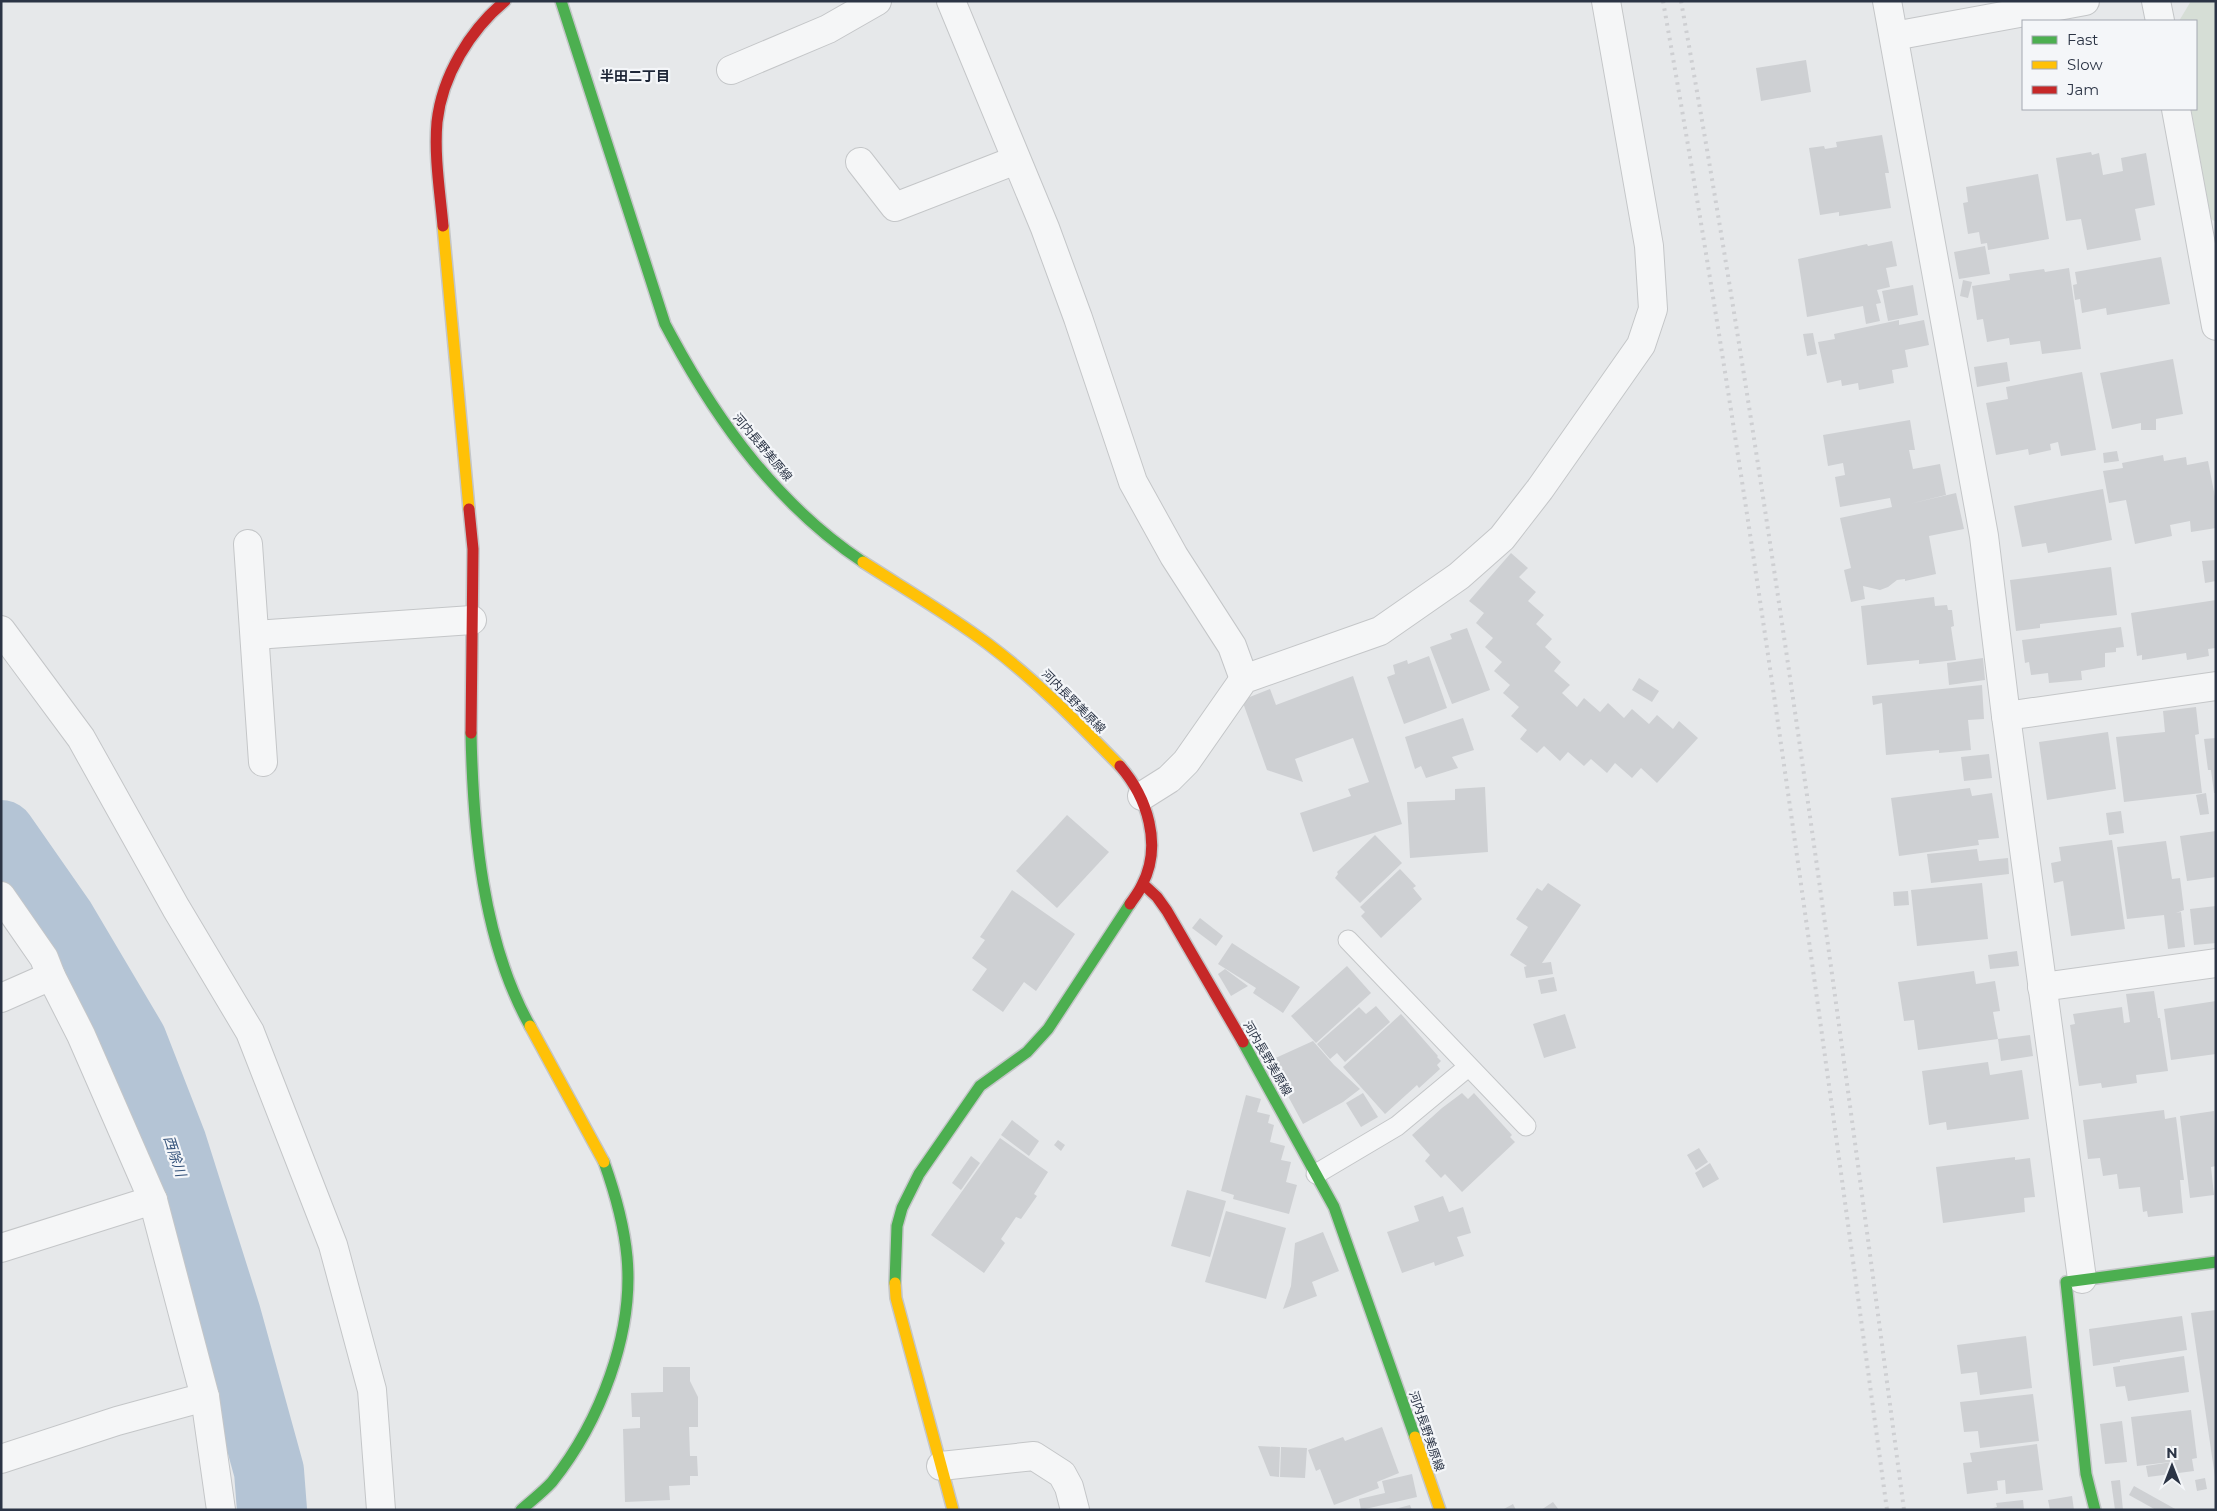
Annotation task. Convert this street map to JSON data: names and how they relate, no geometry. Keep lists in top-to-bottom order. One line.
{"streets":{"street":["河内長野美原線"]},"districts":["半田二丁目"],"water":["西除川"],"legend":["Fast","Slow","Jam"],"north":"top"}
